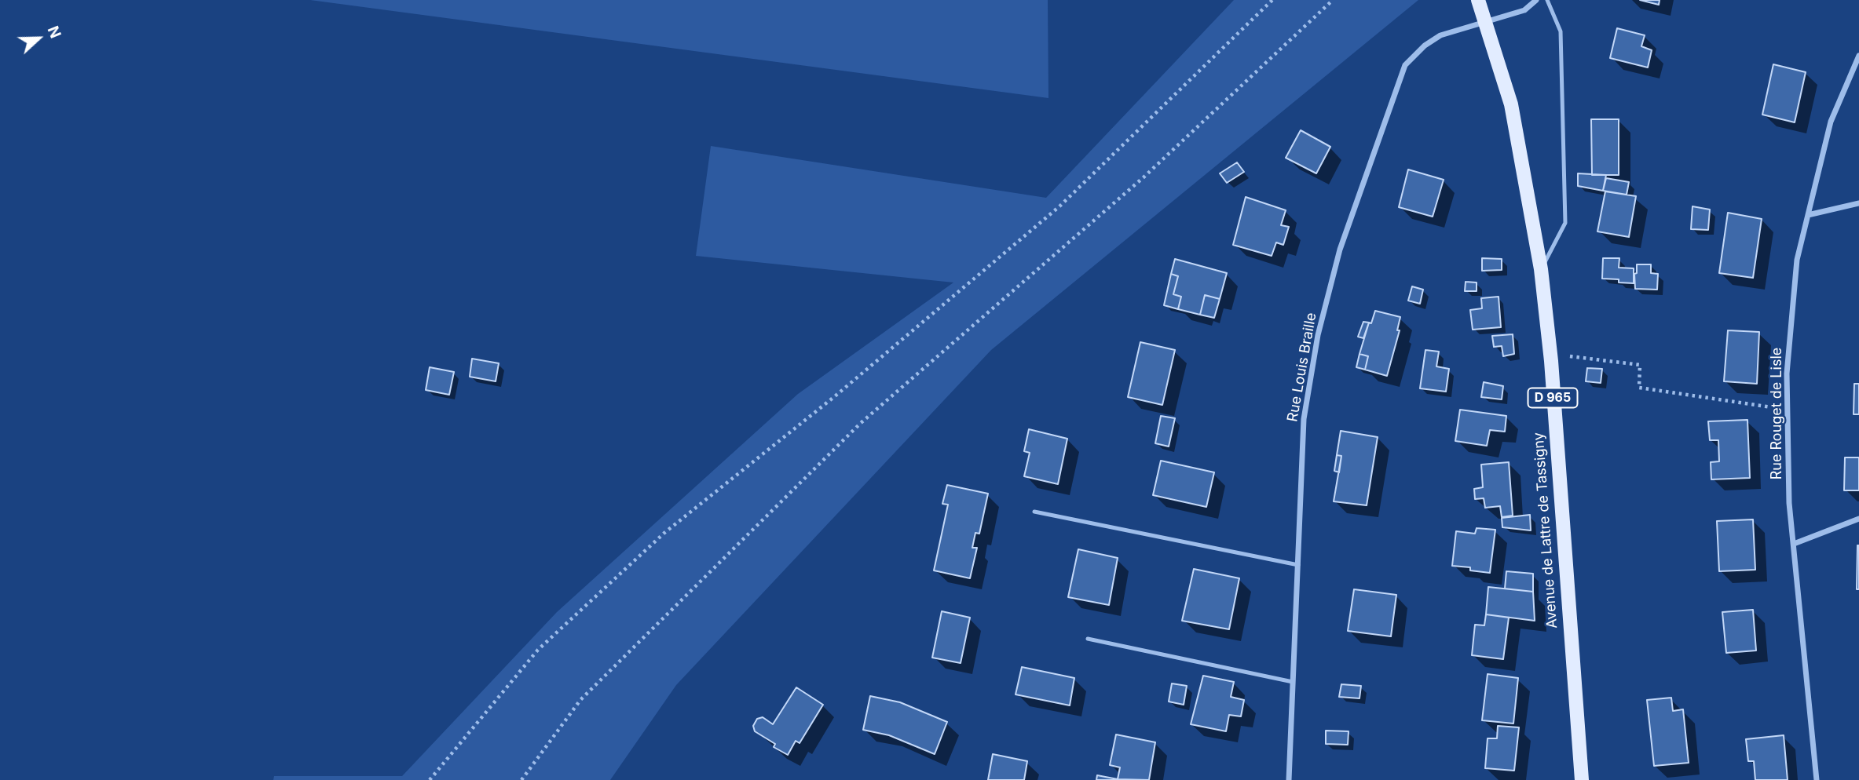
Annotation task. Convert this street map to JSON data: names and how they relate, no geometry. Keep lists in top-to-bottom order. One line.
{"streets":{"main road":["D 965","Avenue de Lattre de Tassigny"],"street":["Rue Louis Braille","Rue Rouget de Lisle"]},"crossings":[["Rue Louis Braille","D 965"],["Rue Louis Braille","Avenue de Lattre de Tassigny"],["D 965","Avenue de Lattre de Tassigny"]],"north":"right"}
